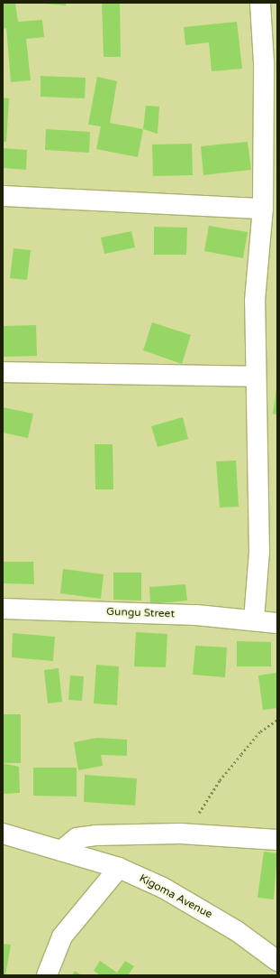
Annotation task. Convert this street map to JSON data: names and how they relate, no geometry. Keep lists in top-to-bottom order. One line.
{"streets":{"street":["Gungu Street","Kigoma Avenue"]}}
